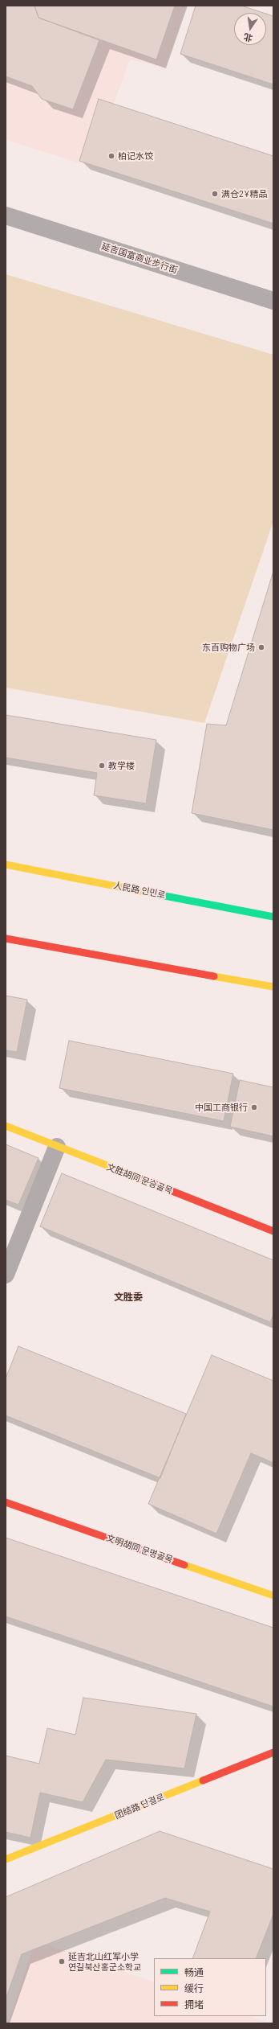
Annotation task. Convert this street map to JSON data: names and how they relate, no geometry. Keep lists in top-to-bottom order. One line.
{"streets":{"street":["延吉国富商业步行街","人民路 인민로","文胜胡同 문승골목","文明胡同 문명골목","团结路 단결로"]},"districts":["文胜委"],"places":["柏记水饺","满仓2¥精品","东百购物广场","教学楼","中国工商银行","延吉北山红军小学 연길북산홍군소학교"],"legend":["畅通","缓行","拥堵"],"north":"bottom"}
